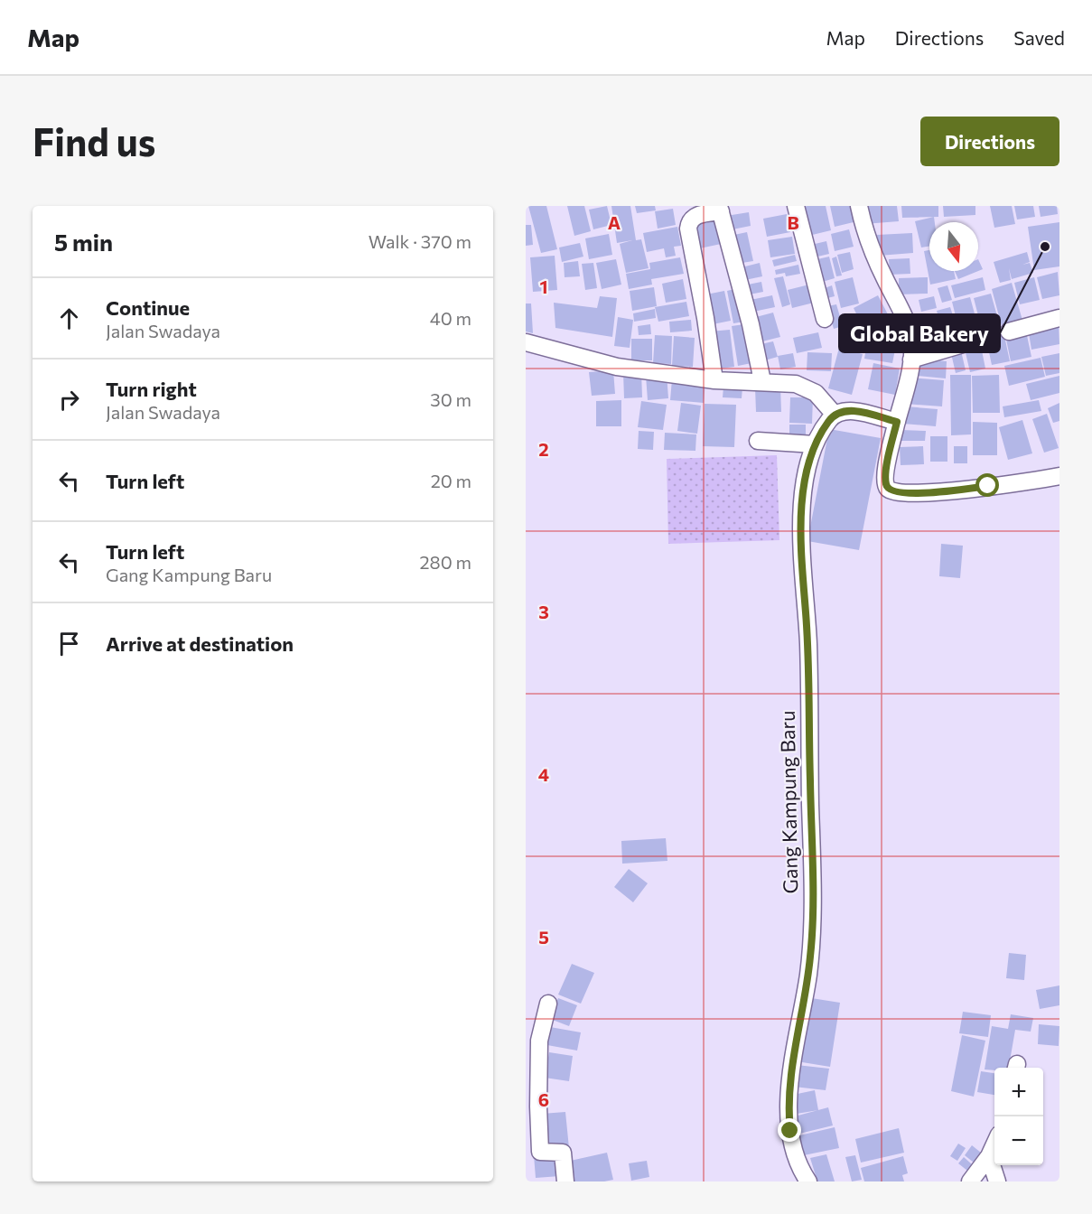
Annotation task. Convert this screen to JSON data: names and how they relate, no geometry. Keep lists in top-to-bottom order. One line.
{"streets":{"street":["Gang Kampung Baru"]},"places":["Global Bakery"],"north":"bottom","page":{"header":"Map","nav":["Map","Directions","Saved"],"buttons":"Directions","title":"Find us","heading":["5 min","Walk · 370 m"],"list":[["Continue","Jalan Swadaya","40 m"],["Turn right","Jalan Swadaya","30 m"],["Turn left","20 m"],["Turn left","Gang Kampung Baru","280 m"],"Arrive at destination"],"map_buttons":["+","−"]},"grid":{"columns":["A","B"],"rows":["1","2","3","4","5","6"]}}
